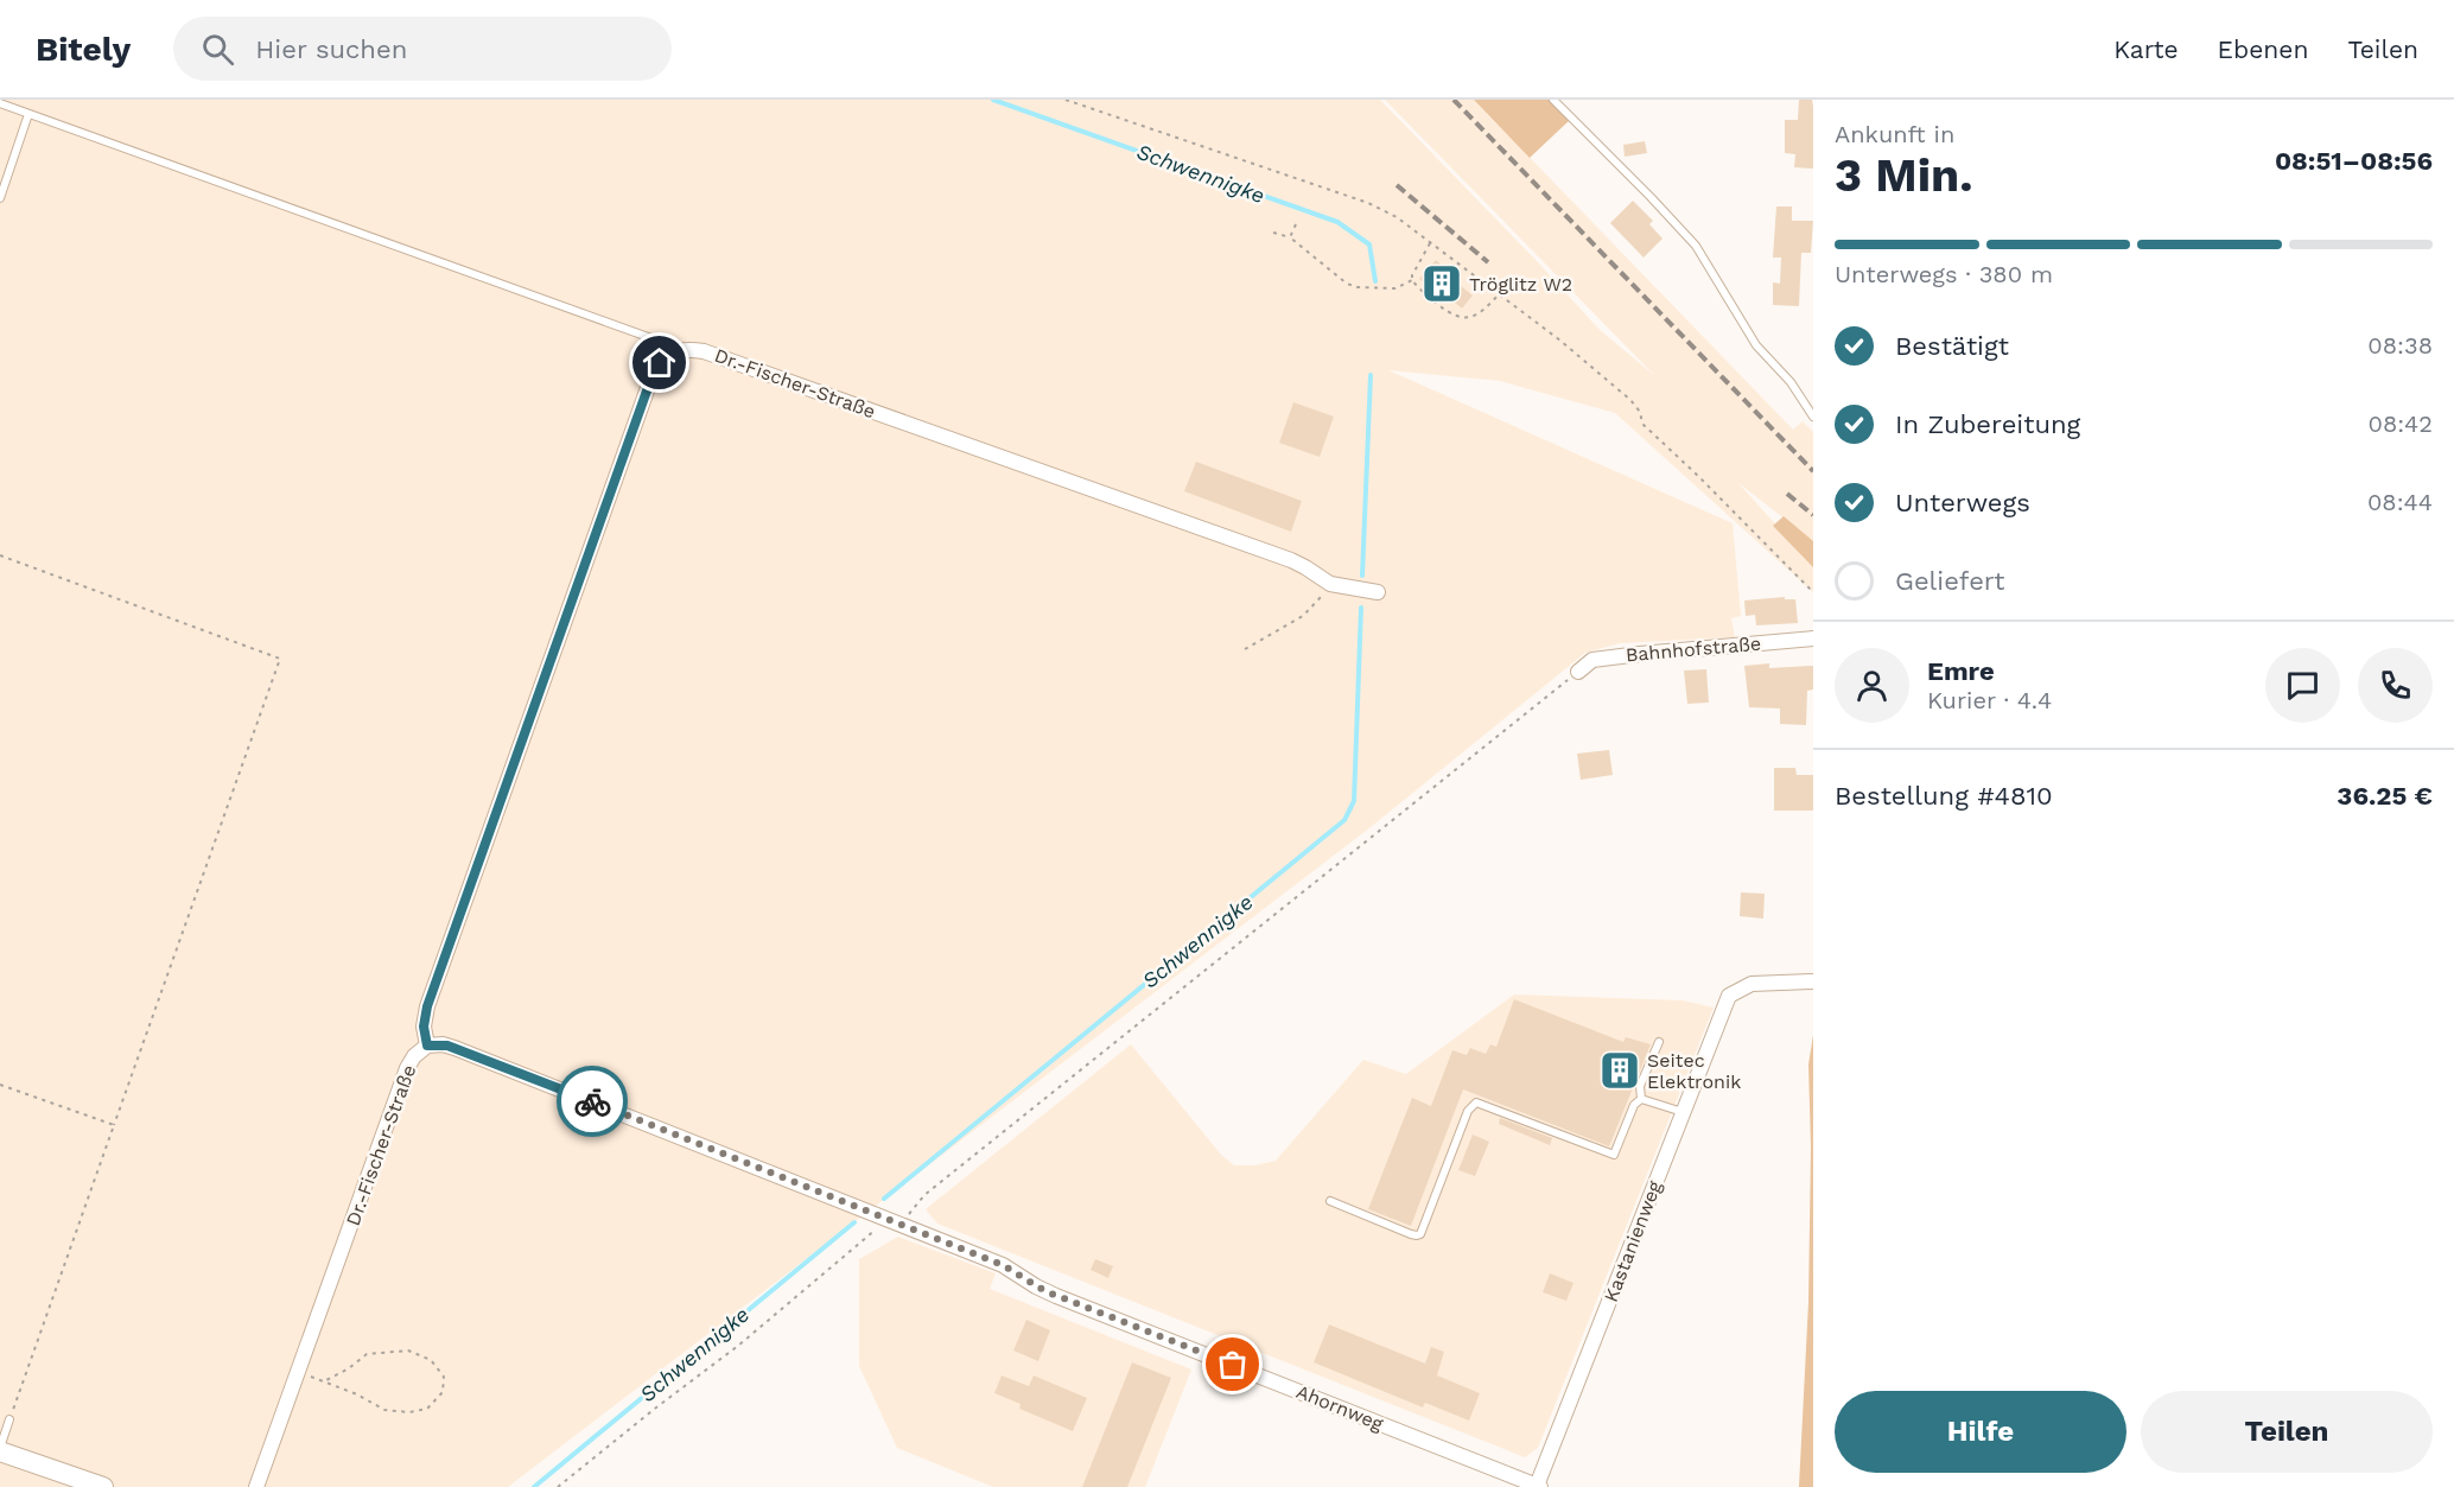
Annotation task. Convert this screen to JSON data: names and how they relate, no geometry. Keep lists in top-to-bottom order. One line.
{"streets":{"street":["Dr.-Fischer-Straße","Bahnhofstraße","Kastanienweg","Ahornweg"]},"crossings":[["Dr.-Fischer-Straße","Ahornweg"],["Kastanienweg","Ahornweg"]],"water":["Schwennigke"],"places":{"building":["Tröglitz W2","Seitec Elektronik"]},"page":{"header":"Bitely","search":"Hier suchen","nav":["Karte","Ebenen","Teilen"],"heading":["3 Min.","Ankunft in","08:51–08:56"],"panel":["Emre","Kurier · 4.4","Bestellung #4810","36.25 €"],"bar":"Unterwegs · 380 m","list":[["Bestätigt","08:38"],["In Zubereitung","08:42"],["Unterwegs","08:44"],"Geliefert"],"buttons":["Hilfe","Teilen"]}}
